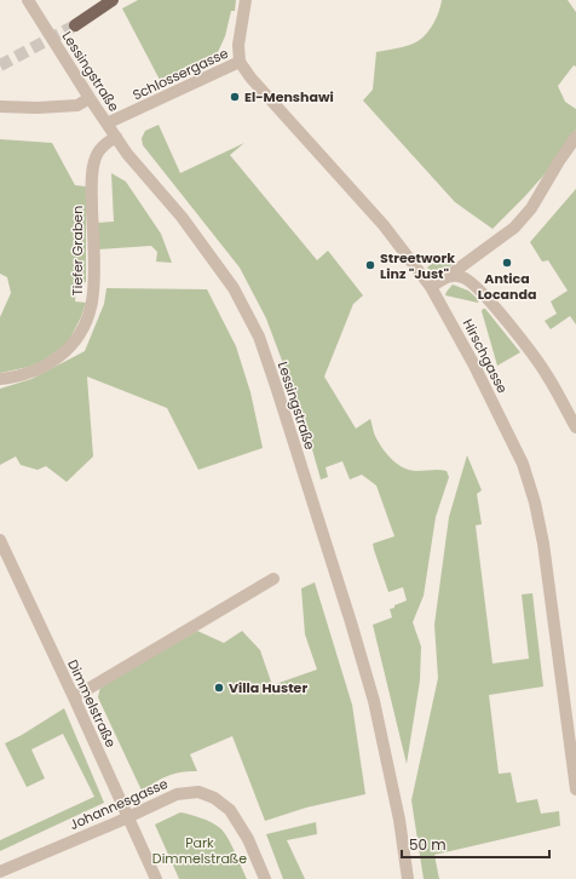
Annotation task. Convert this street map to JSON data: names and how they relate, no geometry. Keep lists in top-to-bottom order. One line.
{"streets":{"street":["Lessingstraße","Schlossergasse","Tiefer Graben","Hirschgasse","Dimmelstraße","Johannesgasse"]},"crossings":[["Lessingstraße","Schlossergasse"],["Lessingstraße","Tiefer Graben"],["Schlossergasse","Hirschgasse"],["Dimmelstraße","Johannesgasse"]],"parks":["Park Dimmelstraße"],"places":["El-Menshawi","Antica Locanda","Streetwork Linz \"Just\"","Villa Huster"],"scale_bar":"50 m"}
